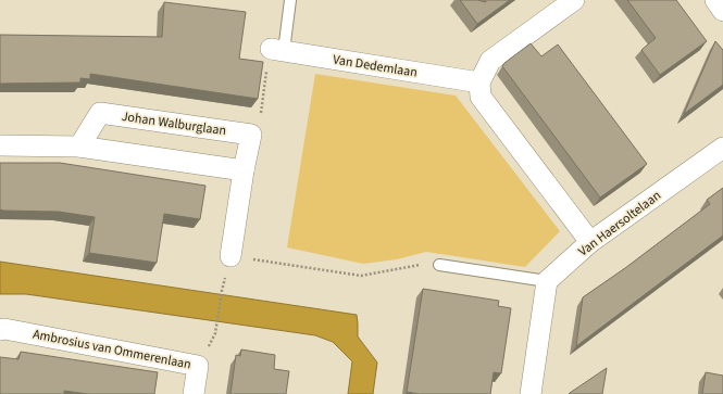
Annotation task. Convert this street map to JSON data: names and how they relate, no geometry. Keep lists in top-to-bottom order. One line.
{"streets":{"street":["Van Dedemlaan","Johan Walburglaan","Van Haersoltelaan","Ambrosius van Ommerenlaan"]}}
